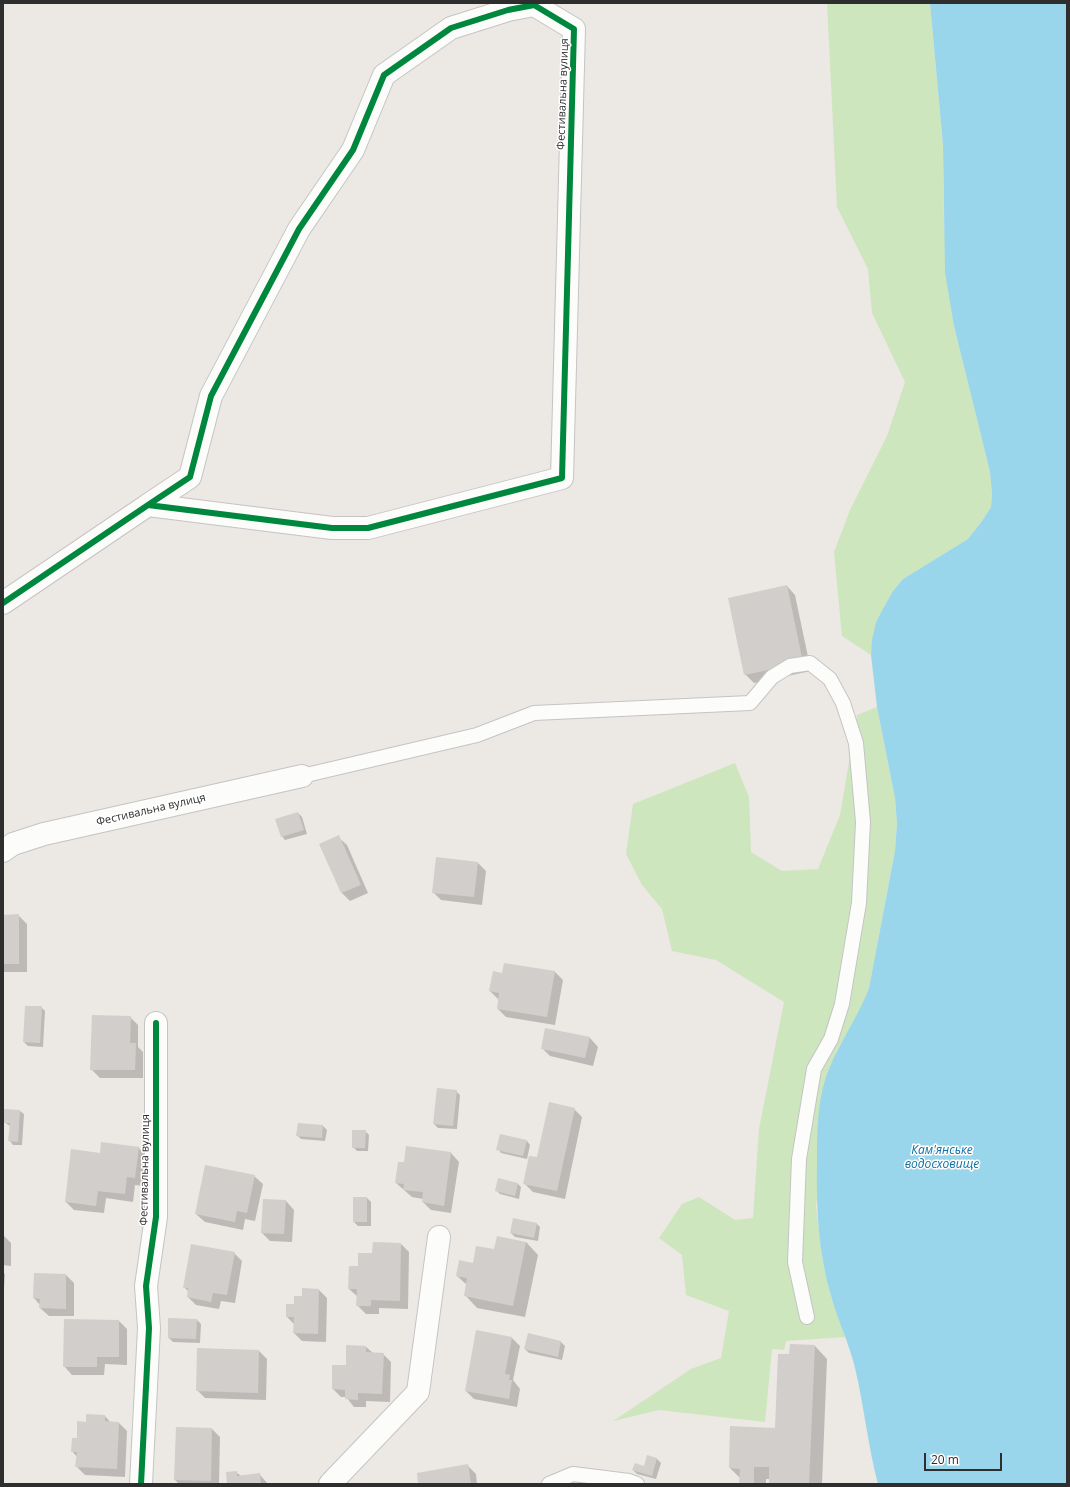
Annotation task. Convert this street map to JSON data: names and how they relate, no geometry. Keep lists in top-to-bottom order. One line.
{"streets":{"street":["Фестивальна вулиця"]},"water":["Кам'янське водосховище"],"scale_bar":"20 m"}
